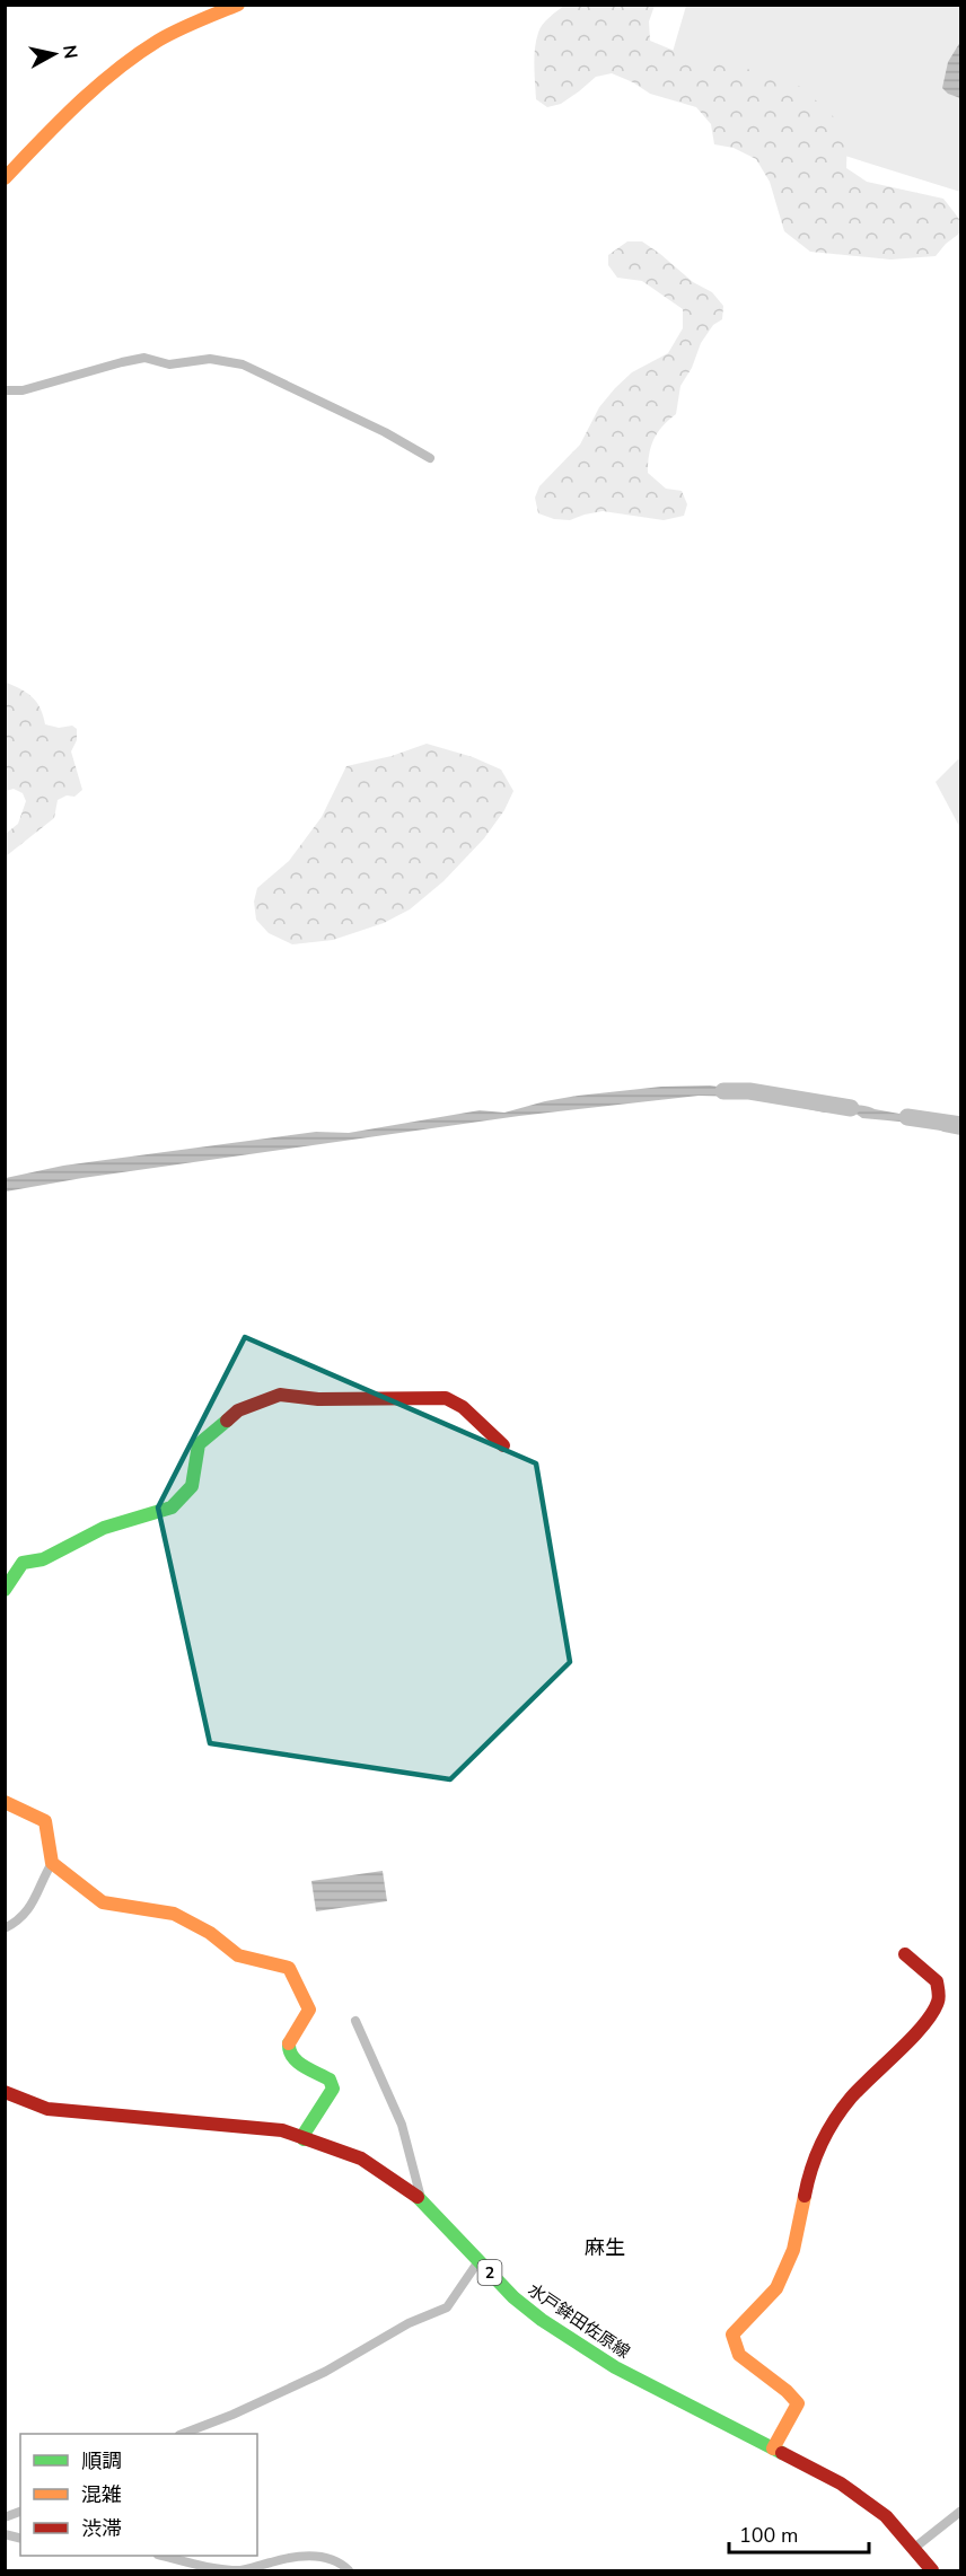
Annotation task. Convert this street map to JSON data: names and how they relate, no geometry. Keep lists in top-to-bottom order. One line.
{"streets":{"main road":["2","水戸鉾田佐原線"]},"districts":["麻生"],"legend":["順調","混雑","渋滞"],"scale_bar":"100 m","north":"right"}
